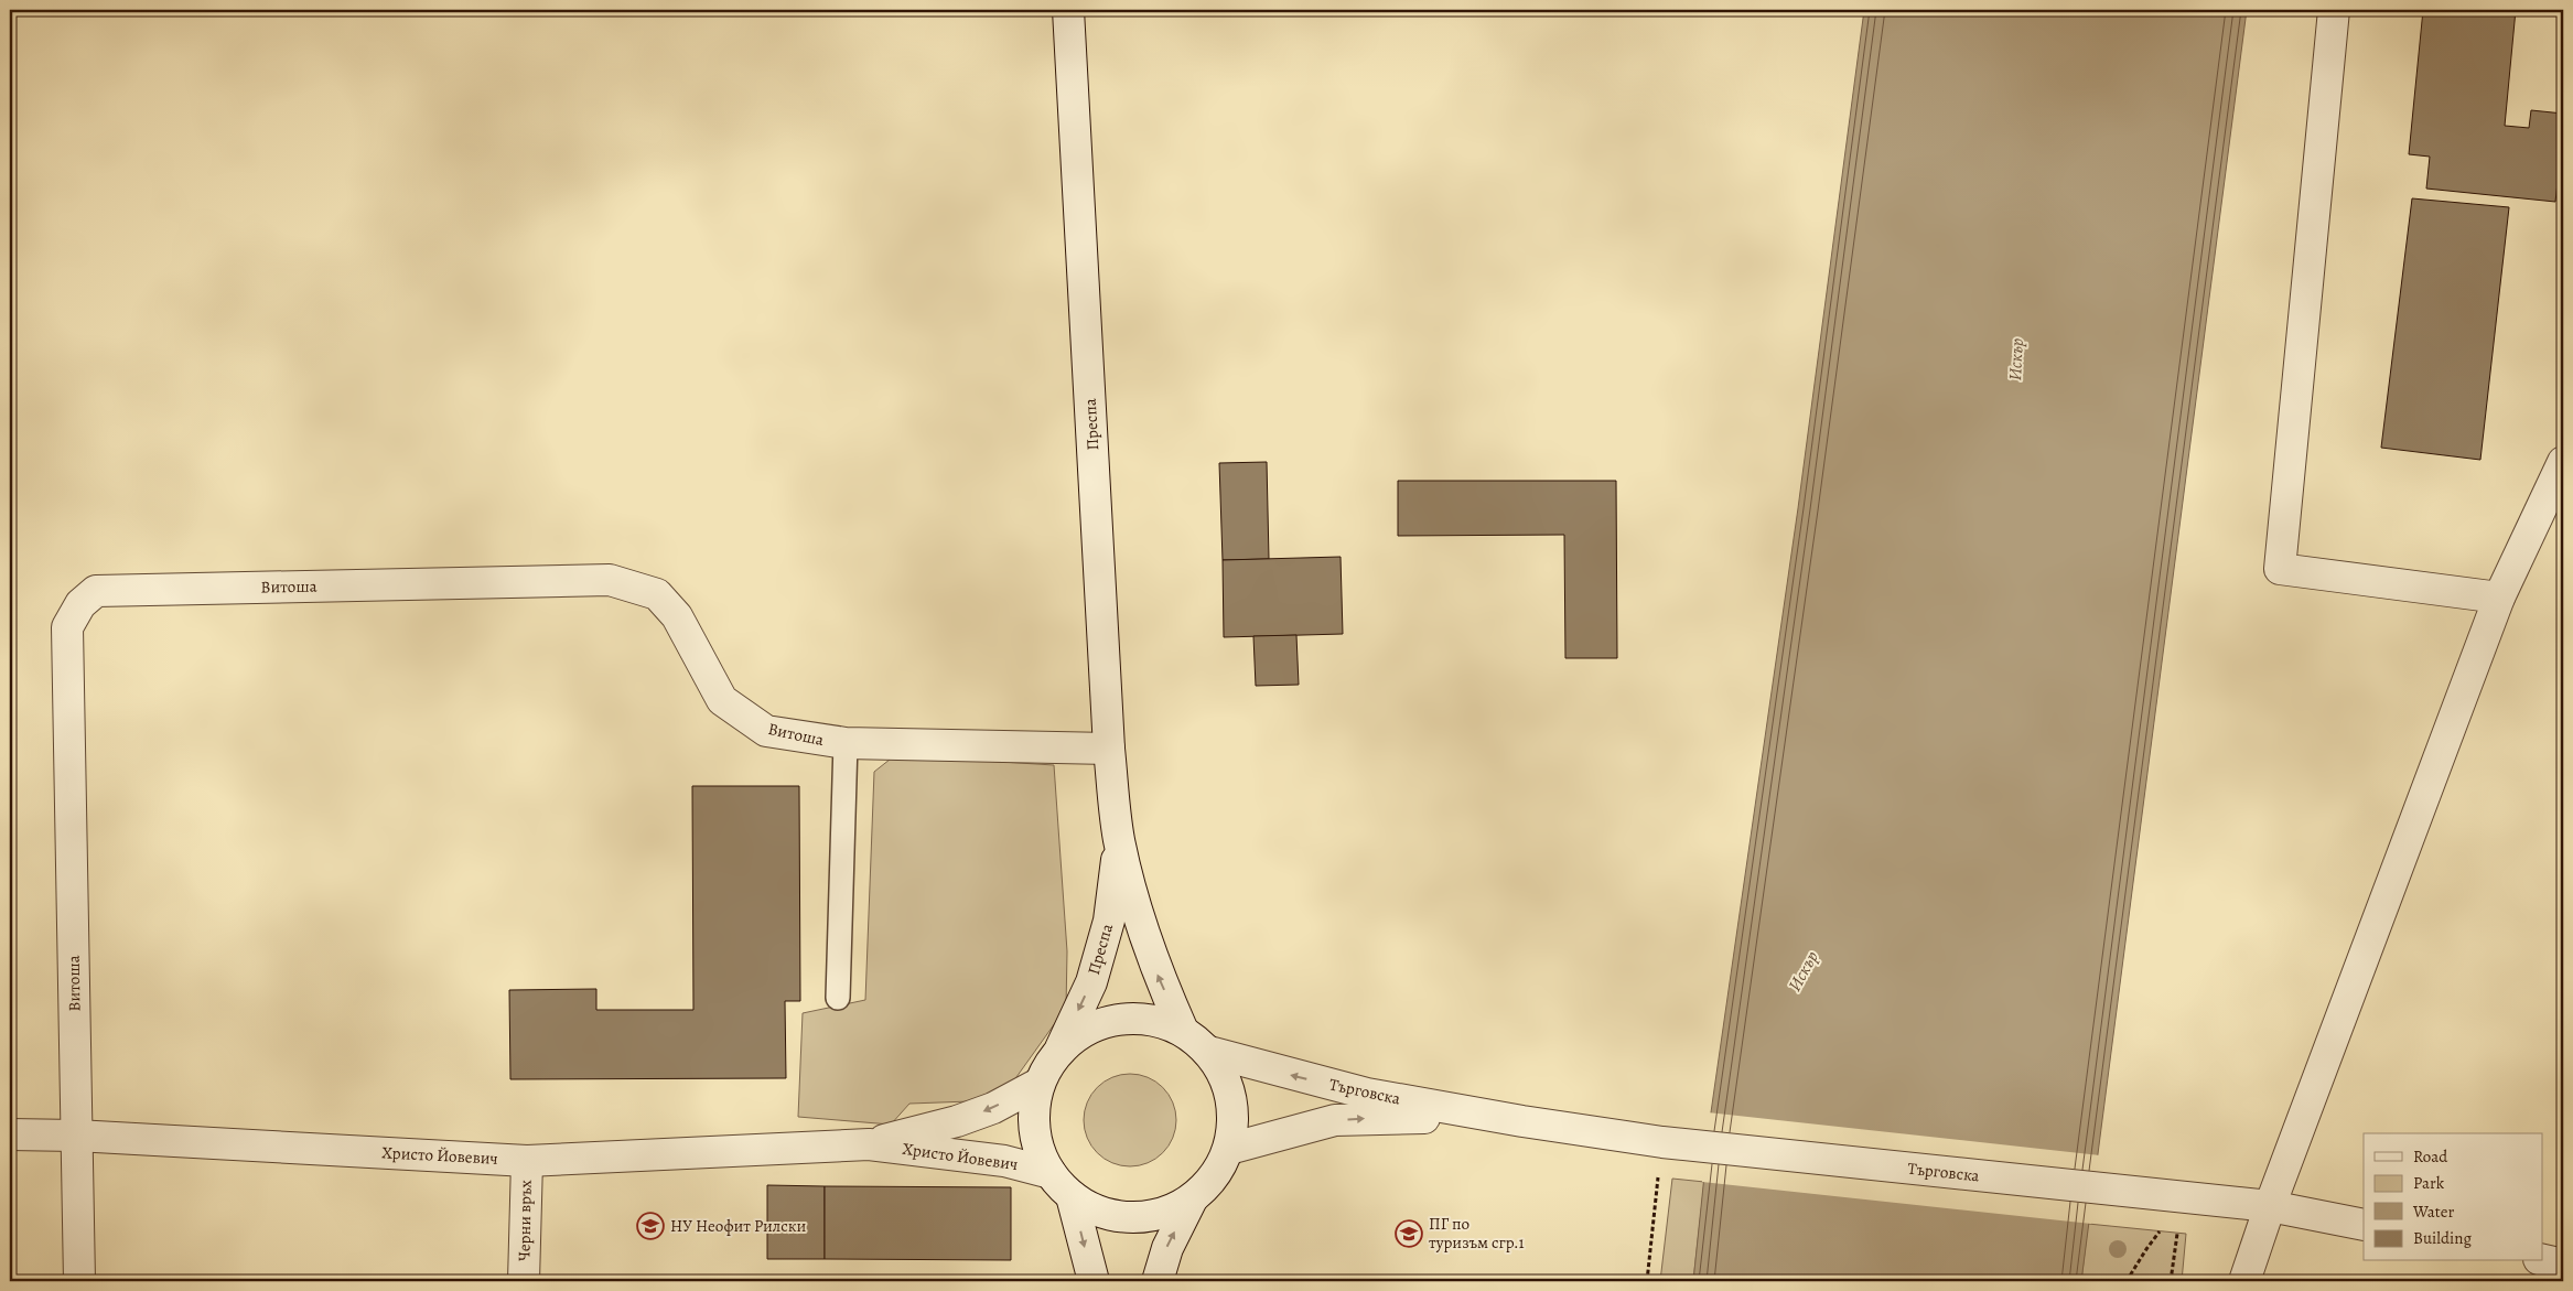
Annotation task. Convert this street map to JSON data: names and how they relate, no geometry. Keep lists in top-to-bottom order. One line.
{"streets":{"street":["Преспа","Витоша","Търговска","Христо Йовевич","Черни връх"]},"crossings":[["Преспа","Витоша"],["Витоша","Христо Йовевич"],["Христо Йовевич","Черни връх"]],"water":["Искър"],"places":{"school or university":["НУ Неофит Рилски","ПГ по туризъм сгр.1"]},"legend":["Road","Park","Water","Building"]}
